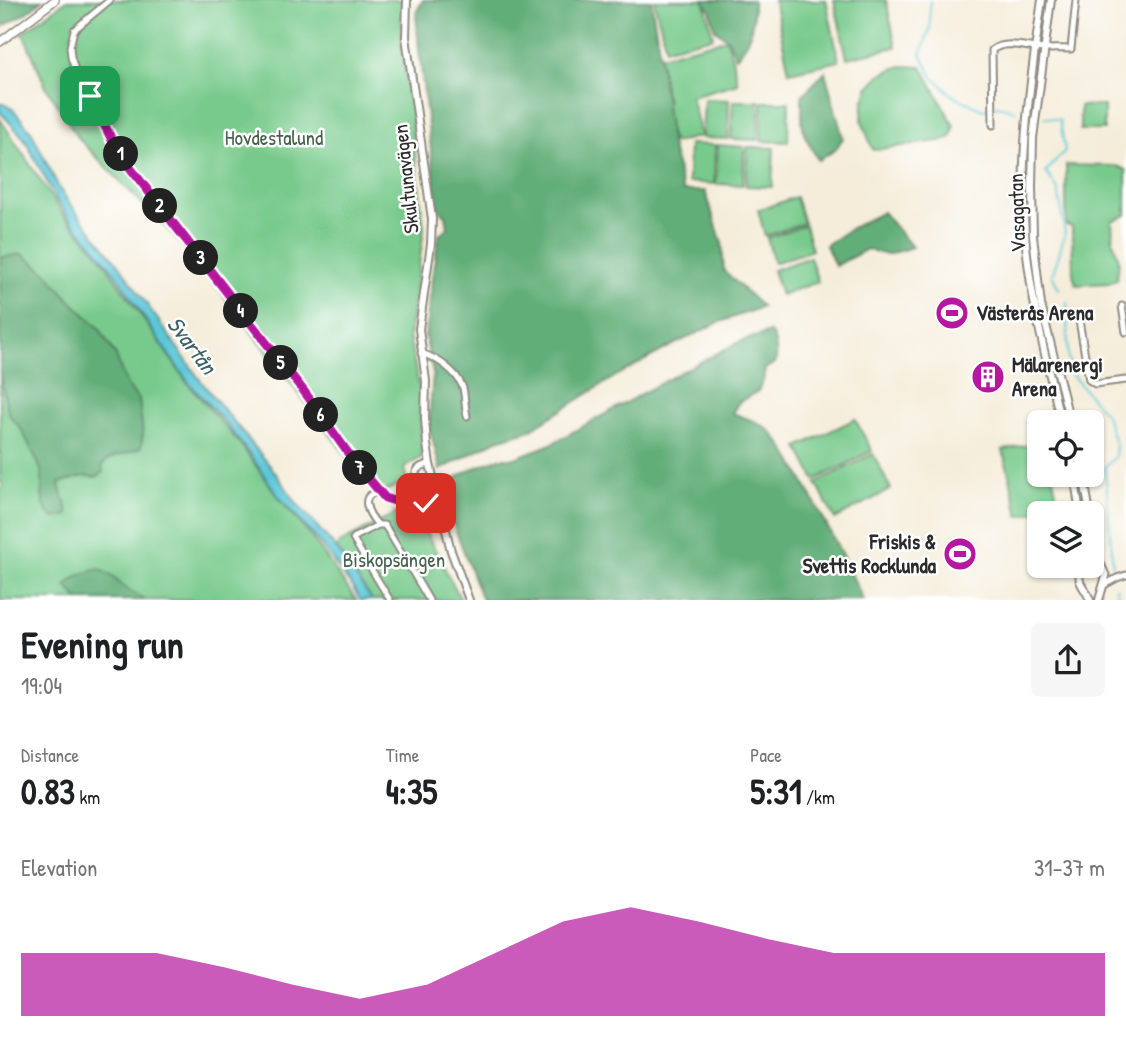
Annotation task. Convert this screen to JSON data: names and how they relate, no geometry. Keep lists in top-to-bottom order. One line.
{"streets":{"street":["Skultunavägen","Vasagatan"]},"water":["Svartån"],"parks":["Hovdestalund","Biskopsängen"],"places":{"sports":["Västerås Arena","Friskis & Svettis Rocklunda"],"building":["Mälarenergi Arena"]},"page":{"pins":["1","2","3","4","5","6","7"],"heading":["Evening run","19:04"],"stats":[["Distance","0.83 km"],["Time","4:35"],["Pace","5:31 /km"]],"chart":["Elevation","31–37 m"]}}
